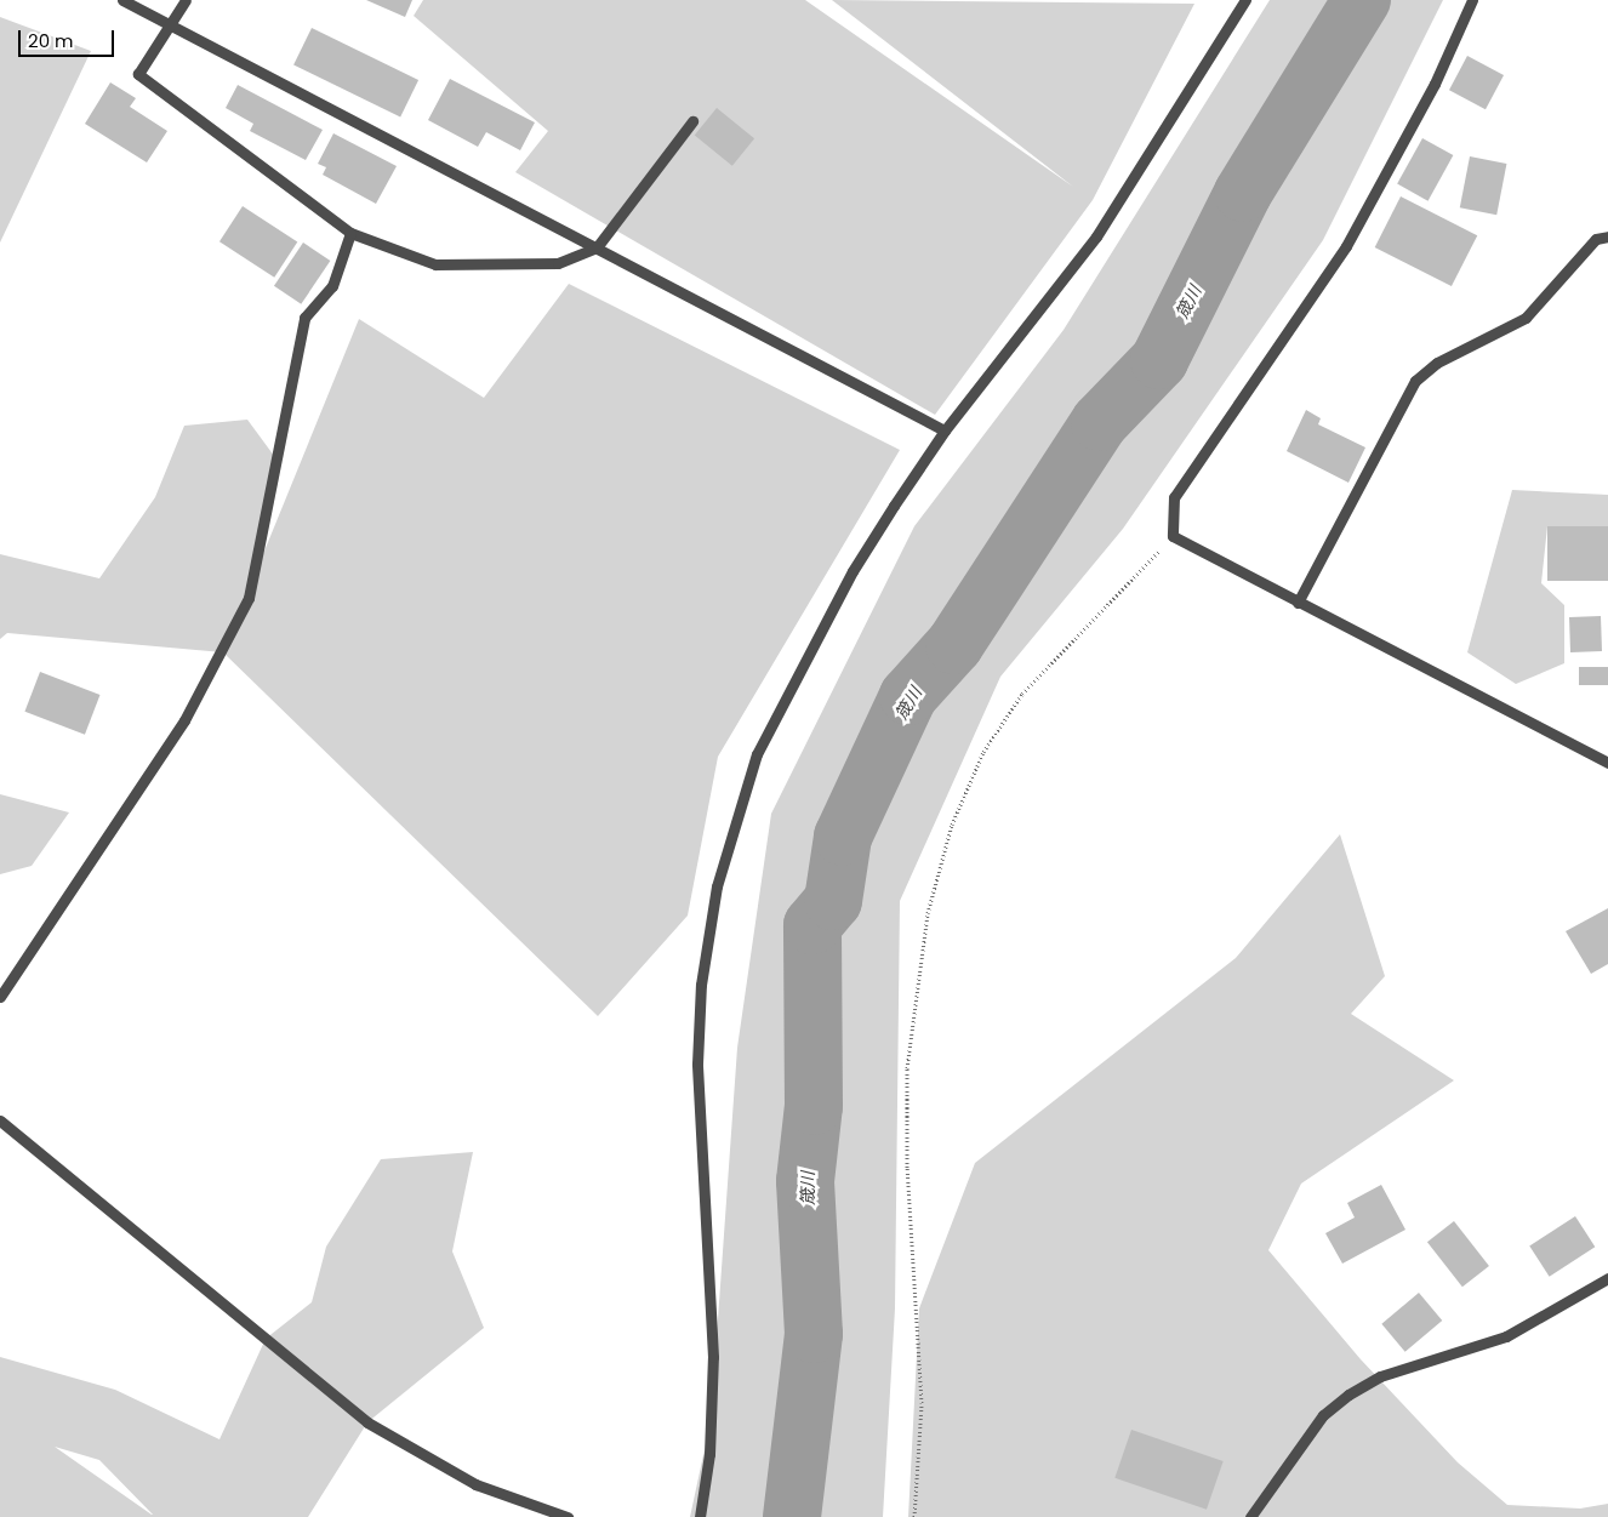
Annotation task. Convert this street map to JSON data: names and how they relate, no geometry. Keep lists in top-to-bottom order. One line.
{"water":["筬川"],"scale_bar":"20 m"}
